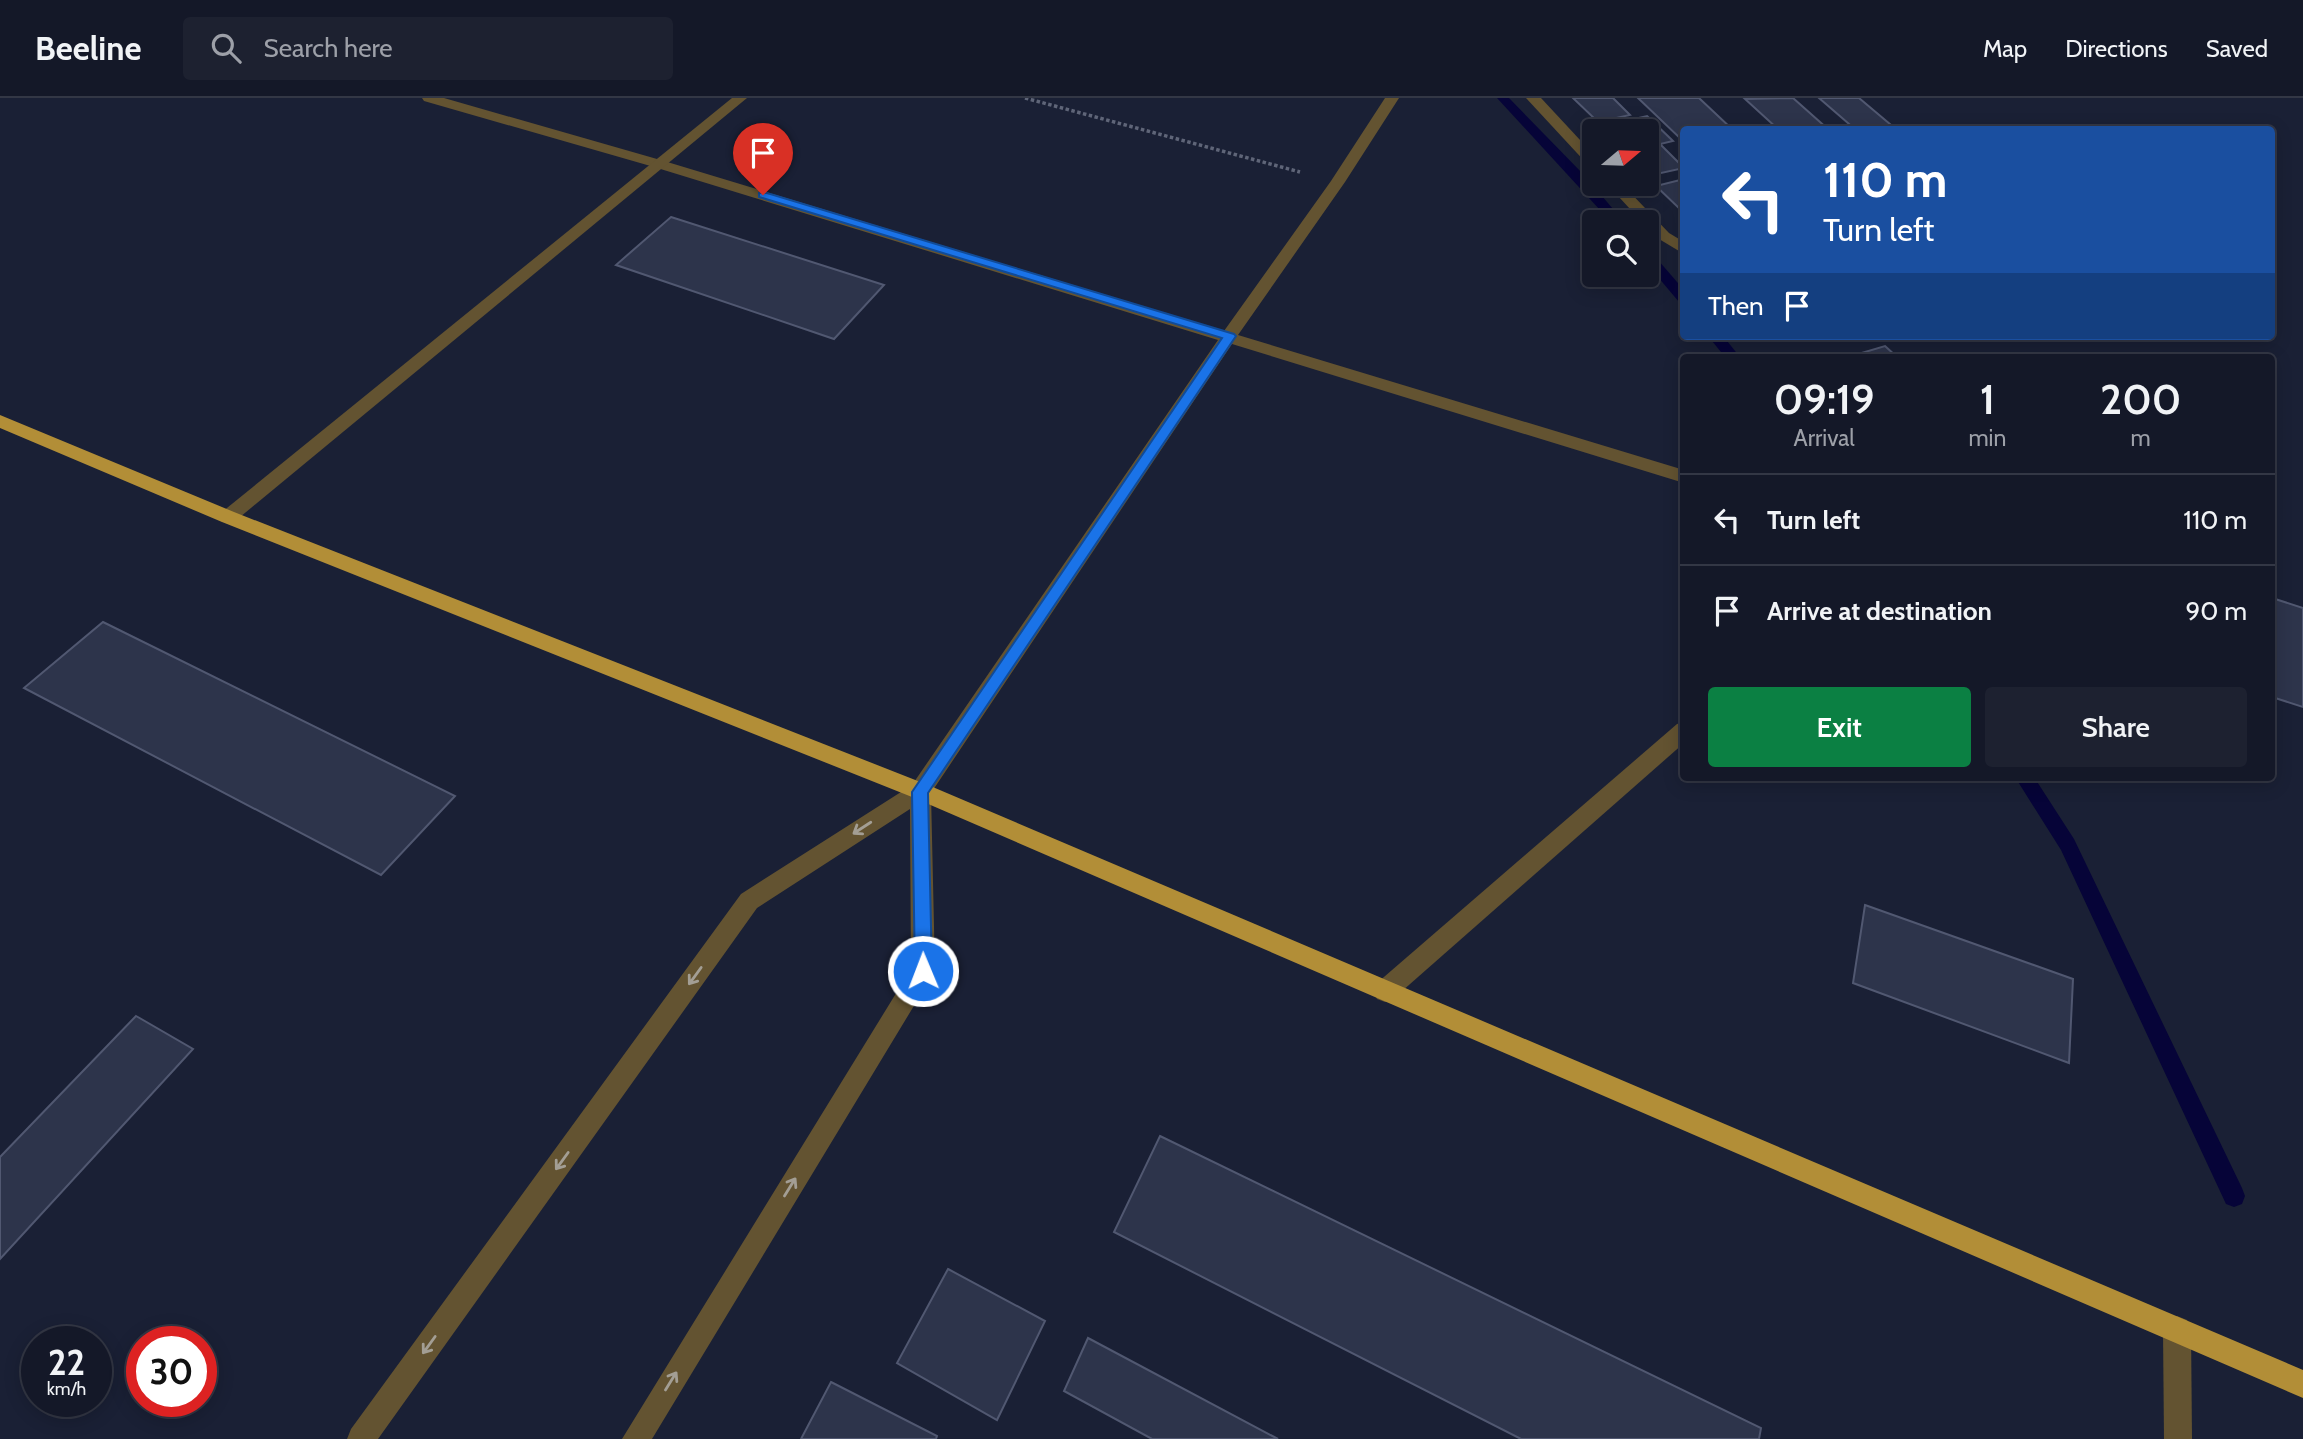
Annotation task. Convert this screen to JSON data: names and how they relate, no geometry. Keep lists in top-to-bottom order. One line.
{"north":"right","page":{"header":"Beeline","search":"Search here","nav":["Map","Directions","Saved"],"turn":["110 m","Turn left"],"then":"Then","eta":["09:19","Arrival","1","min","200","m"],"list":[{"name":"Turn left","value":"110 m"},{"name":"Arrive at destination","value":"90 m"}],"buttons":["Exit","Share"],"speed":"22 km/h","limit":"30"}}
